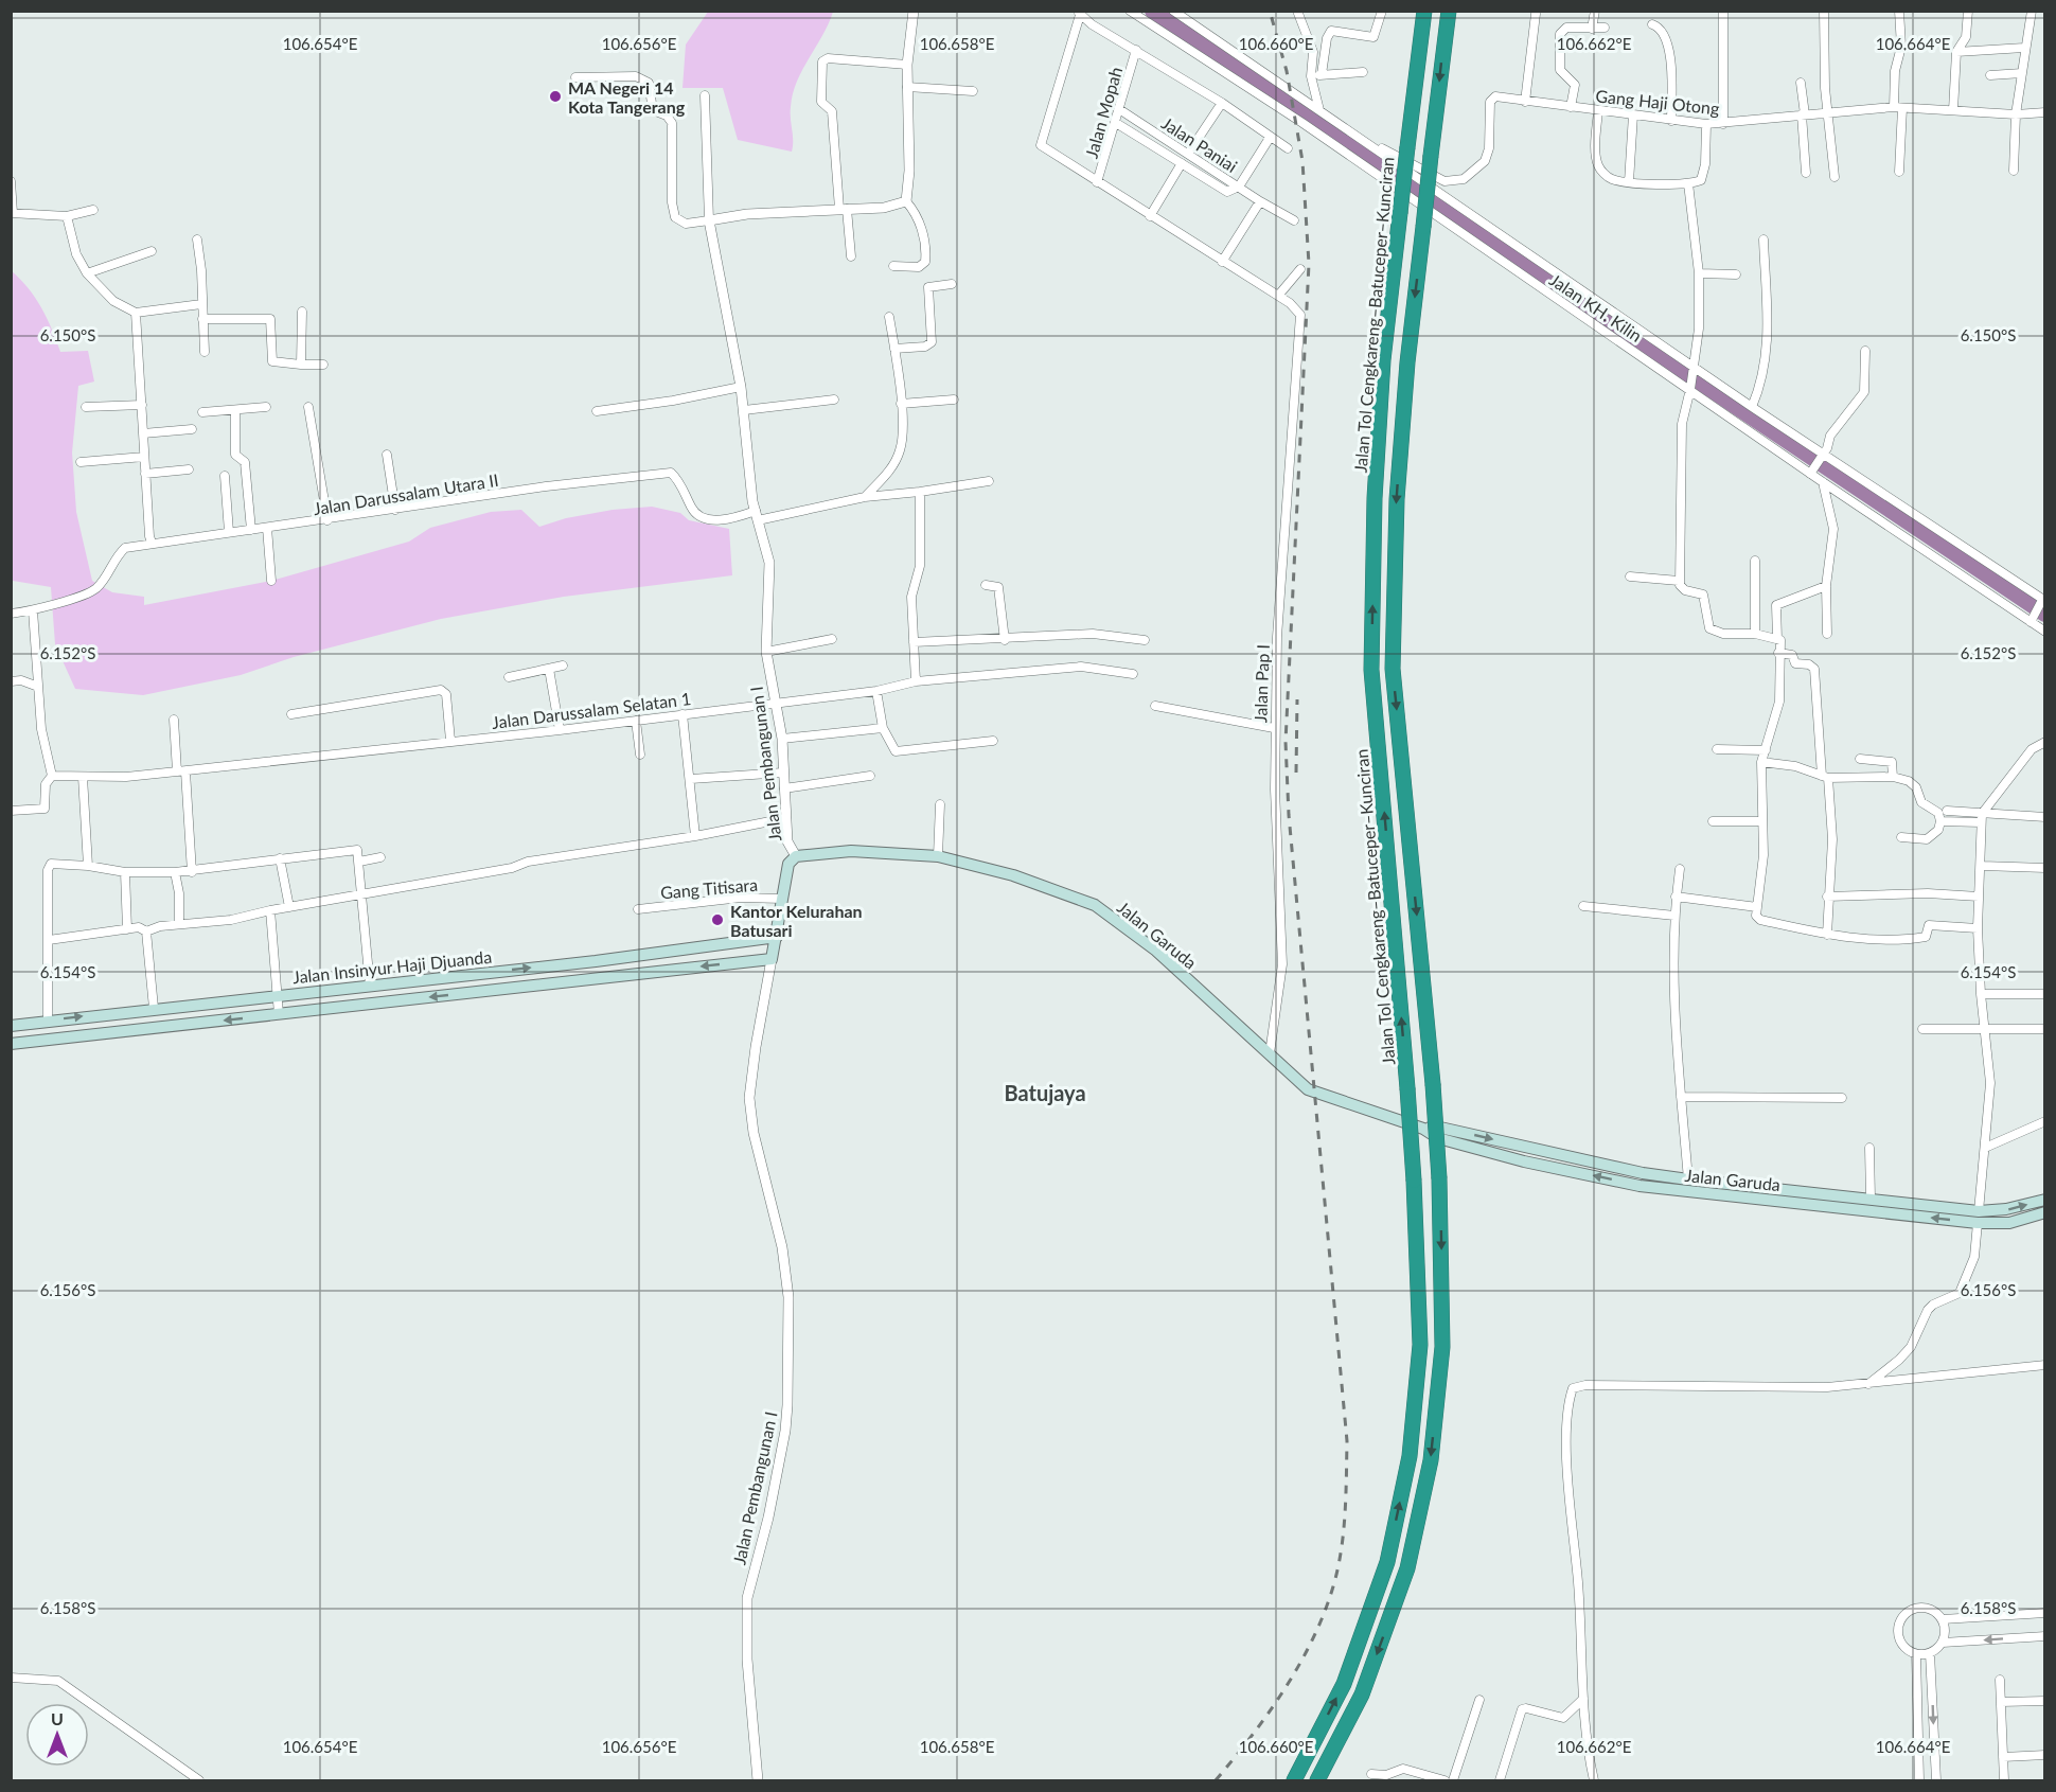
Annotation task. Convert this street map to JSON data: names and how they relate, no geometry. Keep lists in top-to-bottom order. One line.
{"streets":{"highway":["Jalan Tol Cengkareng–Batuceper–Kunciran"],"main road":["Jalan Pembangunan I","Jalan Garuda","Jalan Insinyur Haji Djuanda"],"street":["Gang Haji Otong","Jalan Mopah","Jalan Paniai","Jalan KH. Kilin","Jalan Darussalam Utara II","Jalan Pap I","Jalan Darussalam Selatan 1","Gang Titisara"]},"crossings":[["Gang Haji Otong","Jalan KH. Kilin"],["Jalan Mopah","Jalan Paniai"],["Jalan Darussalam Utara II","Jalan Pembangunan I"],["Jalan Pap I","Jalan Garuda"],["Jalan Darussalam Selatan 1","Jalan Pembangunan I"],["Jalan Pembangunan I","Gang Titisara"],["Jalan Pembangunan I","Jalan Garuda"],["Jalan Pembangunan I","Jalan Insinyur Haji Djuanda"]],"districts":["Batujaya"],"places":["MA Negeri 14 Kota Tangerang","Kantor Kelurahan Batusari"],"north":"top","coordinates":["106.654°E","106.656°E","106.658°E","106.660°E","106.662°E","106.664°E","6.150°S","6.152°S","6.154°S","6.156°S","6.158°S"]}
